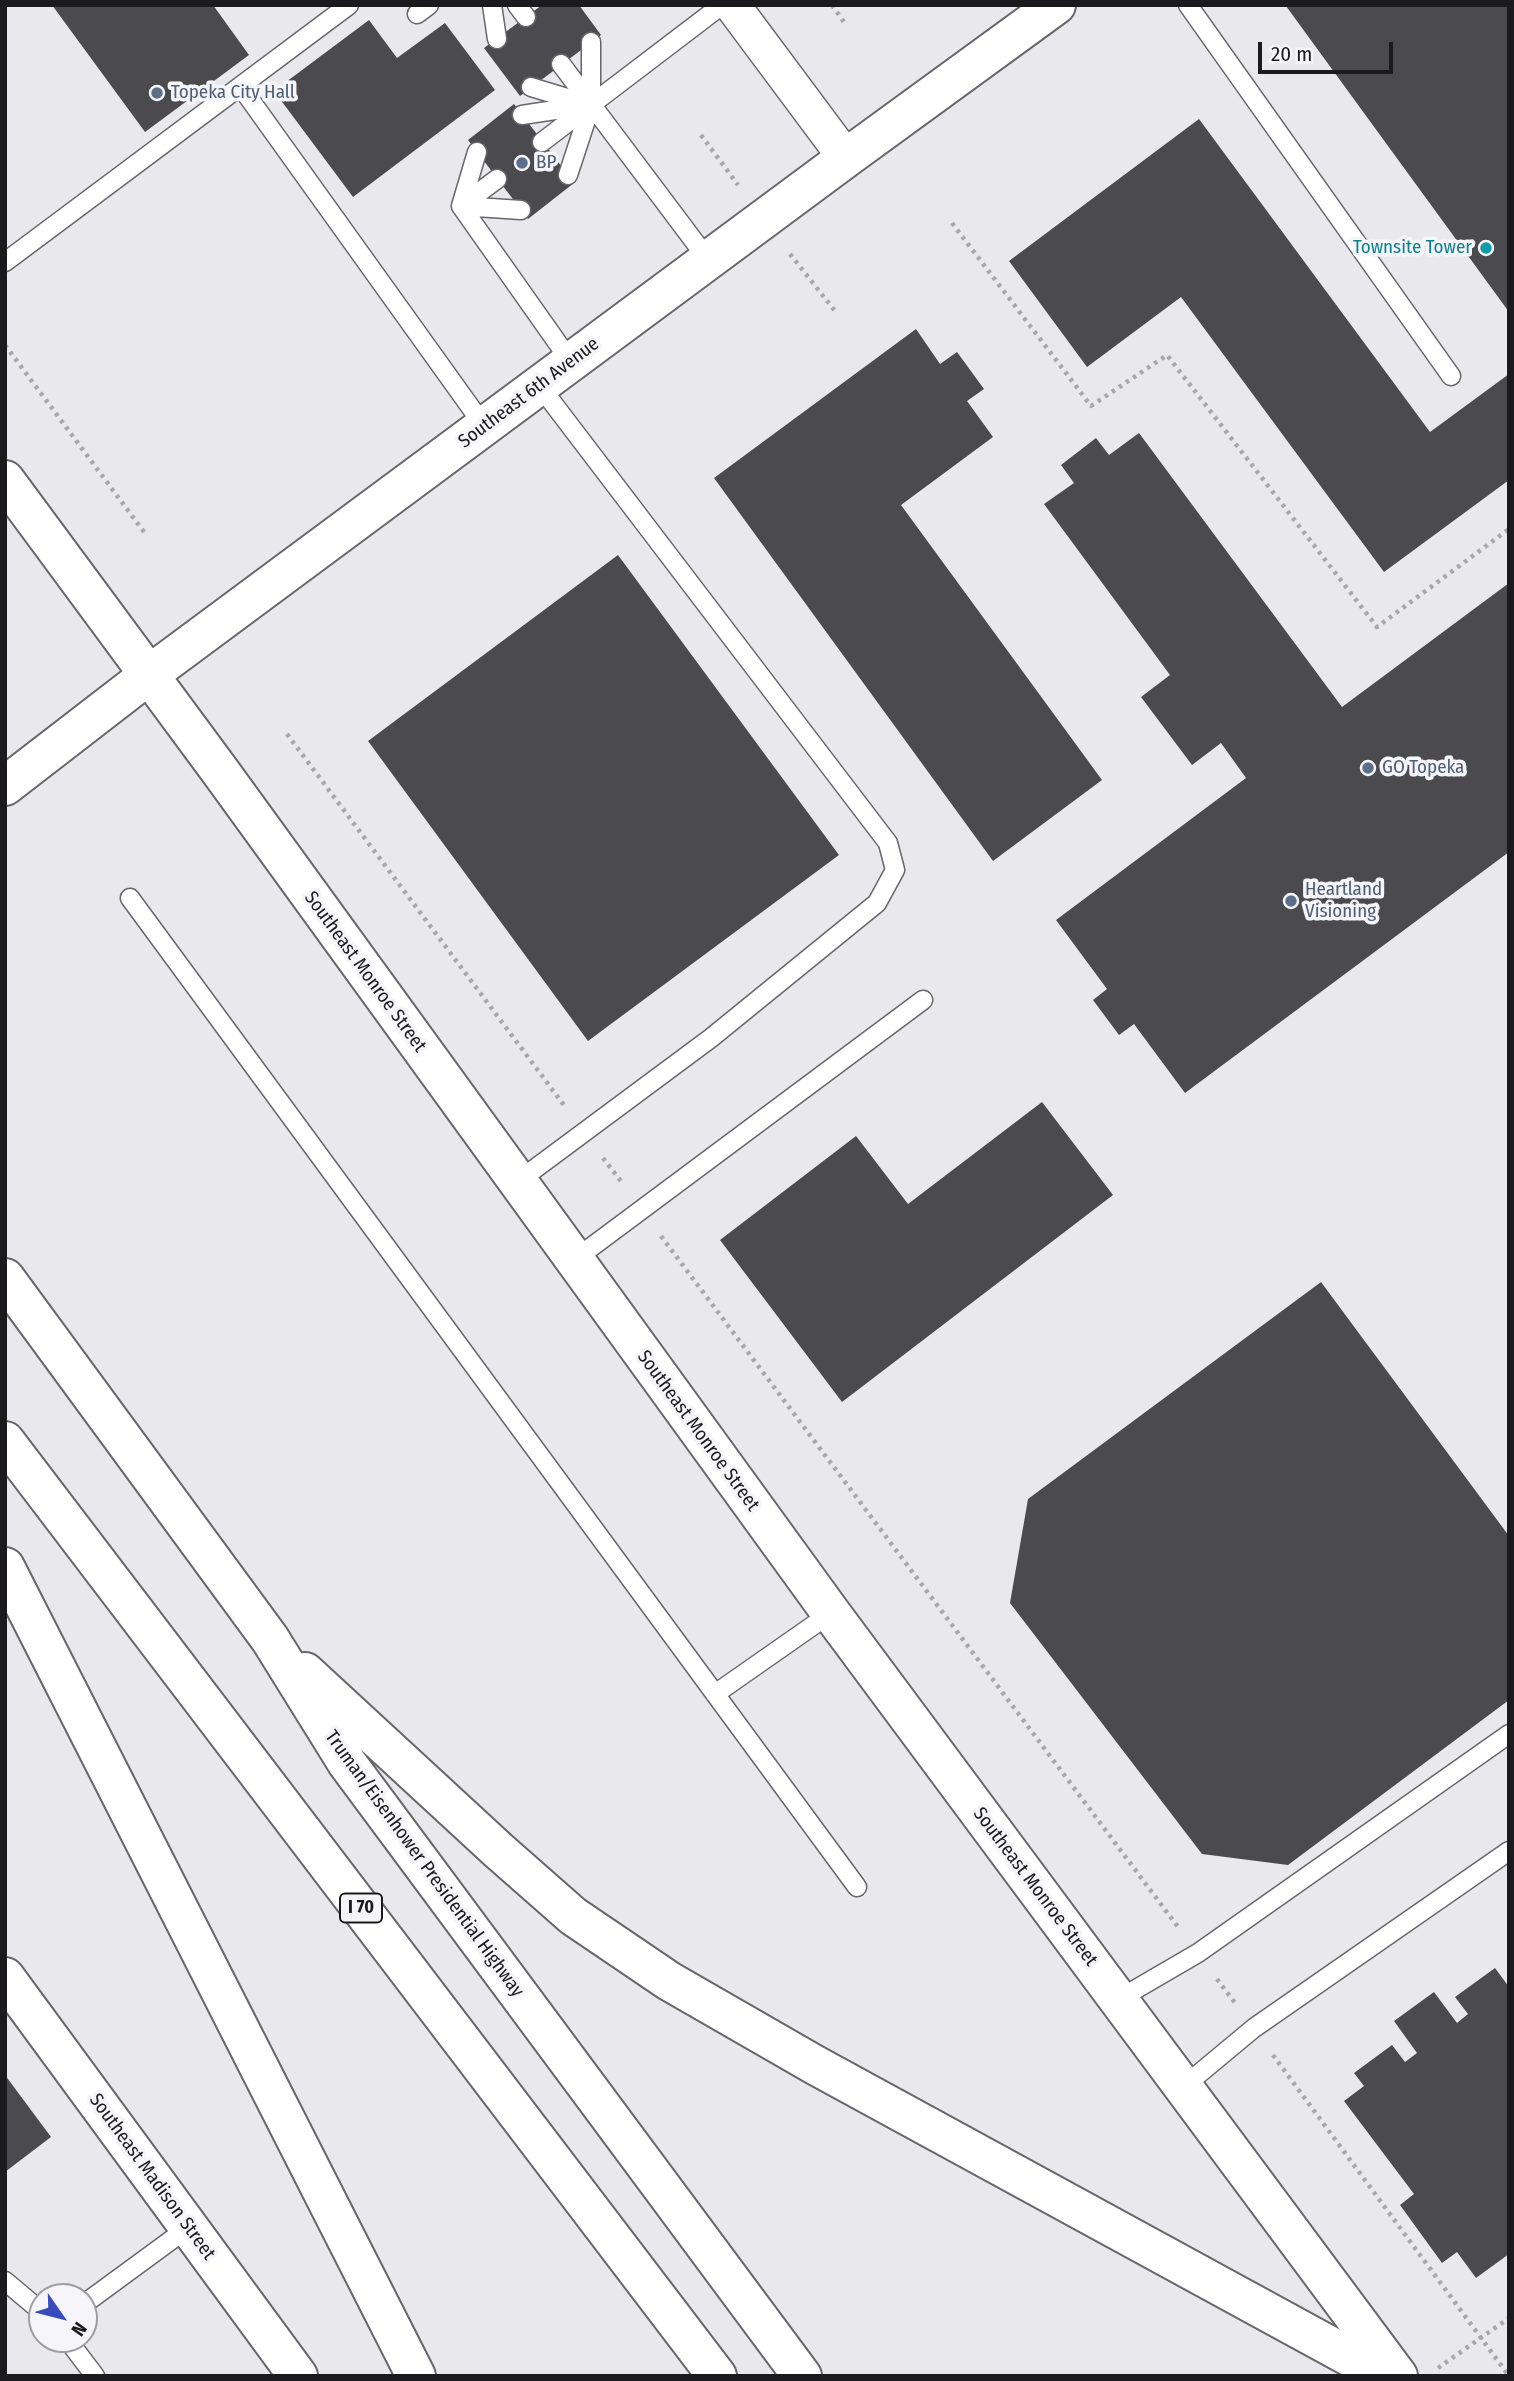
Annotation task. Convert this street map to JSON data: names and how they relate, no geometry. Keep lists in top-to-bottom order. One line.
{"streets":{"main road":["Southeast 6th Avenue","Southeast Monroe Street","Truman/Eisenhower Presidential Highway","I 70","Southeast Madison Street"]},"crossings":[["Southeast 6th Avenue","Southeast Monroe Street"]],"places":["Topeka City Hall","BP","Townsite Tower","GO Topeka","Heartland Visioning"],"scale_bar":"20 m","north":"bottom right"}
